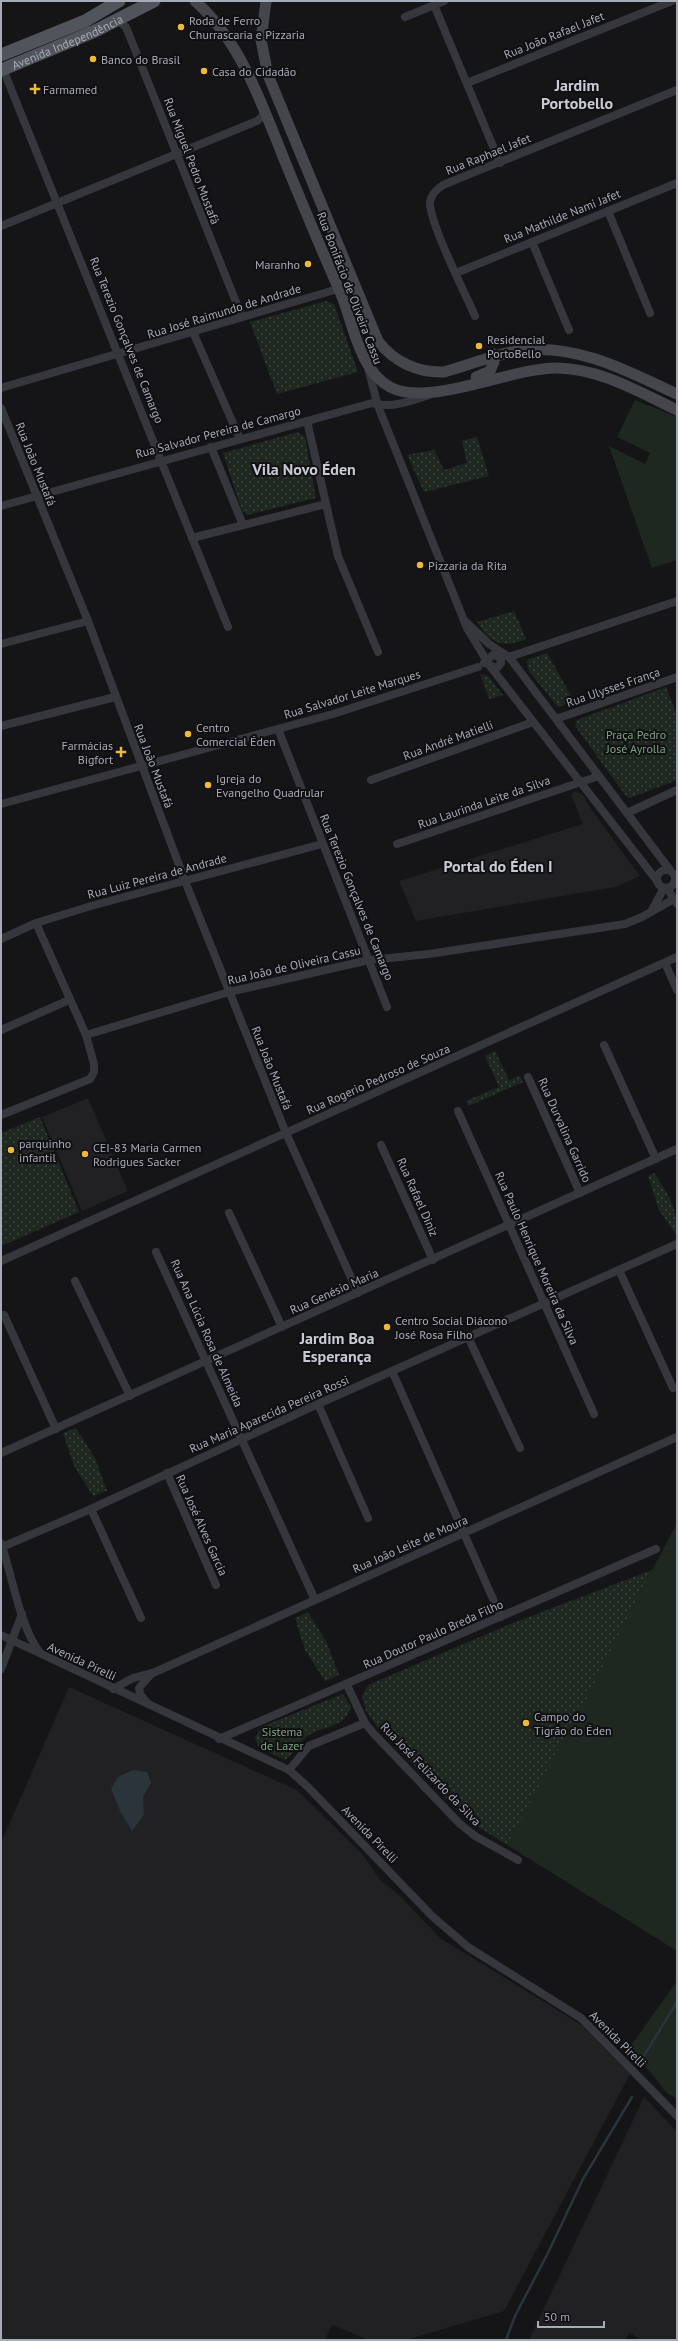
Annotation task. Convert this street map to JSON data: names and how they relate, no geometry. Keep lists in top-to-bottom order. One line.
{"streets":{"main road":["Avenida Independência","Rua Bonifácio de Oliveira Cassu"],"street":["Rua João Rafael Jafet","Rua Raphael Jafet","Rua Miguel Pedro Mustafá","Rua Mathilde Nami Jafet","Rua José Raimundo de Andrade","Rua Terezio Gonçalves de Camargo","Rua Salvador Pereira de Camargo","Rua João Mustafá","Rua Ulysses França","Rua Salvador Leite Marques","Rua André Matielli","Rua Laurinda Leite da Silva","Rua Luiz Pereira de Andrade","Rua João de Oliveira Cassu","Rua Rogerio Pedroso de Souza","Rua Durvalina Garrido","Rua Rafael Diniz","Rua Paulo Henrique Moreira da Silva","Rua Genésio Maria","Rua Ana Lúcia Rosa de Almeida","Rua Maria Aparecida Pereira Rossi","Rua José Alves Garcia","Rua João Leite de Moura","Rua Doutor Paulo Breda Filho","Avenida Pirelli","Rua José Felizardo da Silva"]},"crossings":[["Avenida Independência","Rua Miguel Pedro Mustafá"],["Avenida Independência","Rua Terezio Gonçalves de Camargo"],["Rua Raphael Jafet","Rua Mathilde Nami Jafet"],["Rua Miguel Pedro Mustafá","Rua José Raimundo de Andrade"],["Rua Bonifácio de Oliveira Cassu","Rua José Raimundo de Andrade"],["Rua Bonifácio de Oliveira Cassu","Rua Salvador Pereira de Camargo"],["Rua Bonifácio de Oliveira Cassu","Rua Ulysses França"],["Rua Bonifácio de Oliveira Cassu","Rua Salvador Leite Marques"],["Rua Bonifácio de Oliveira Cassu","Rua André Matielli"],["Rua Bonifácio de Oliveira Cassu","Rua Laurinda Leite da Silva"],["Rua Bonifácio de Oliveira Cassu","Rua João de Oliveira Cassu"],["Rua José Raimundo de Andrade","Rua Terezio Gonçalves de Camargo"],["Rua Terezio Gonçalves de Camargo","Rua Salvador Pereira de Camargo"],["Rua Terezio Gonçalves de Camargo","Rua Salvador Leite Marques"],["Rua Terezio Gonçalves de Camargo","Rua Luiz Pereira de Andrade"],["Rua Terezio Gonçalves de Camargo","Rua João de Oliveira Cassu"],["Rua Salvador Pereira de Camargo","Rua João Mustafá"],["Rua João Mustafá","Rua Salvador Leite Marques"],["Rua João Mustafá","Rua Luiz Pereira de Andrade"],["Rua João Mustafá","Rua João de Oliveira Cassu"],["Rua João Mustafá","Rua Rogerio Pedroso de Souza"],["Rua João Mustafá","Rua Genésio Maria"],["Rua Durvalina Garrido","Rua Genésio Maria"],["Rua Rafael Diniz","Rua Genésio Maria"],["Rua Paulo Henrique Moreira da Silva","Rua Genésio Maria"],["Rua Paulo Henrique Moreira da Silva","Rua Maria Aparecida Pereira Rossi"],["Rua Genésio Maria","Rua Ana Lúcia Rosa de Almeida"],["Rua Ana Lúcia Rosa de Almeida","Rua Maria Aparecida Pereira Rossi"],["Rua Ana Lúcia Rosa de Almeida","Rua João Leite de Moura"],["Rua Maria Aparecida Pereira Rossi","Rua José Alves Garcia"],["Rua João Leite de Moura","Avenida Pirelli"],["Rua Doutor Paulo Breda Filho","Avenida Pirelli"],["Rua Doutor Paulo Breda Filho","Rua José Felizardo da Silva"]],"districts":["Jardim Portobello","Vila Novo Éden","Portal do Éden I","Jardim Boa Esperança"],"parks":["Praça Pedro José Ayrolla","Sistema de Lazer"],"places":{"other":["Roda de Ferro Churrascaria e Pizzaria","Banco do Brasil","Casa do Cidadão","Maranho","Residencial PortoBello","Pizzaria da Rita","Centro Comercial Éden","Igreja do Evangelho Quadrular","parquinho infantil","CEI-83 Maria Carmen Rodrigues Sacker","Centro Social Diácono José Rosa Filho","Campo do Tigrão do Éden"],"health":["Farmamed","Farmácias Bigfort"]},"scale_bar":"50 m"}
